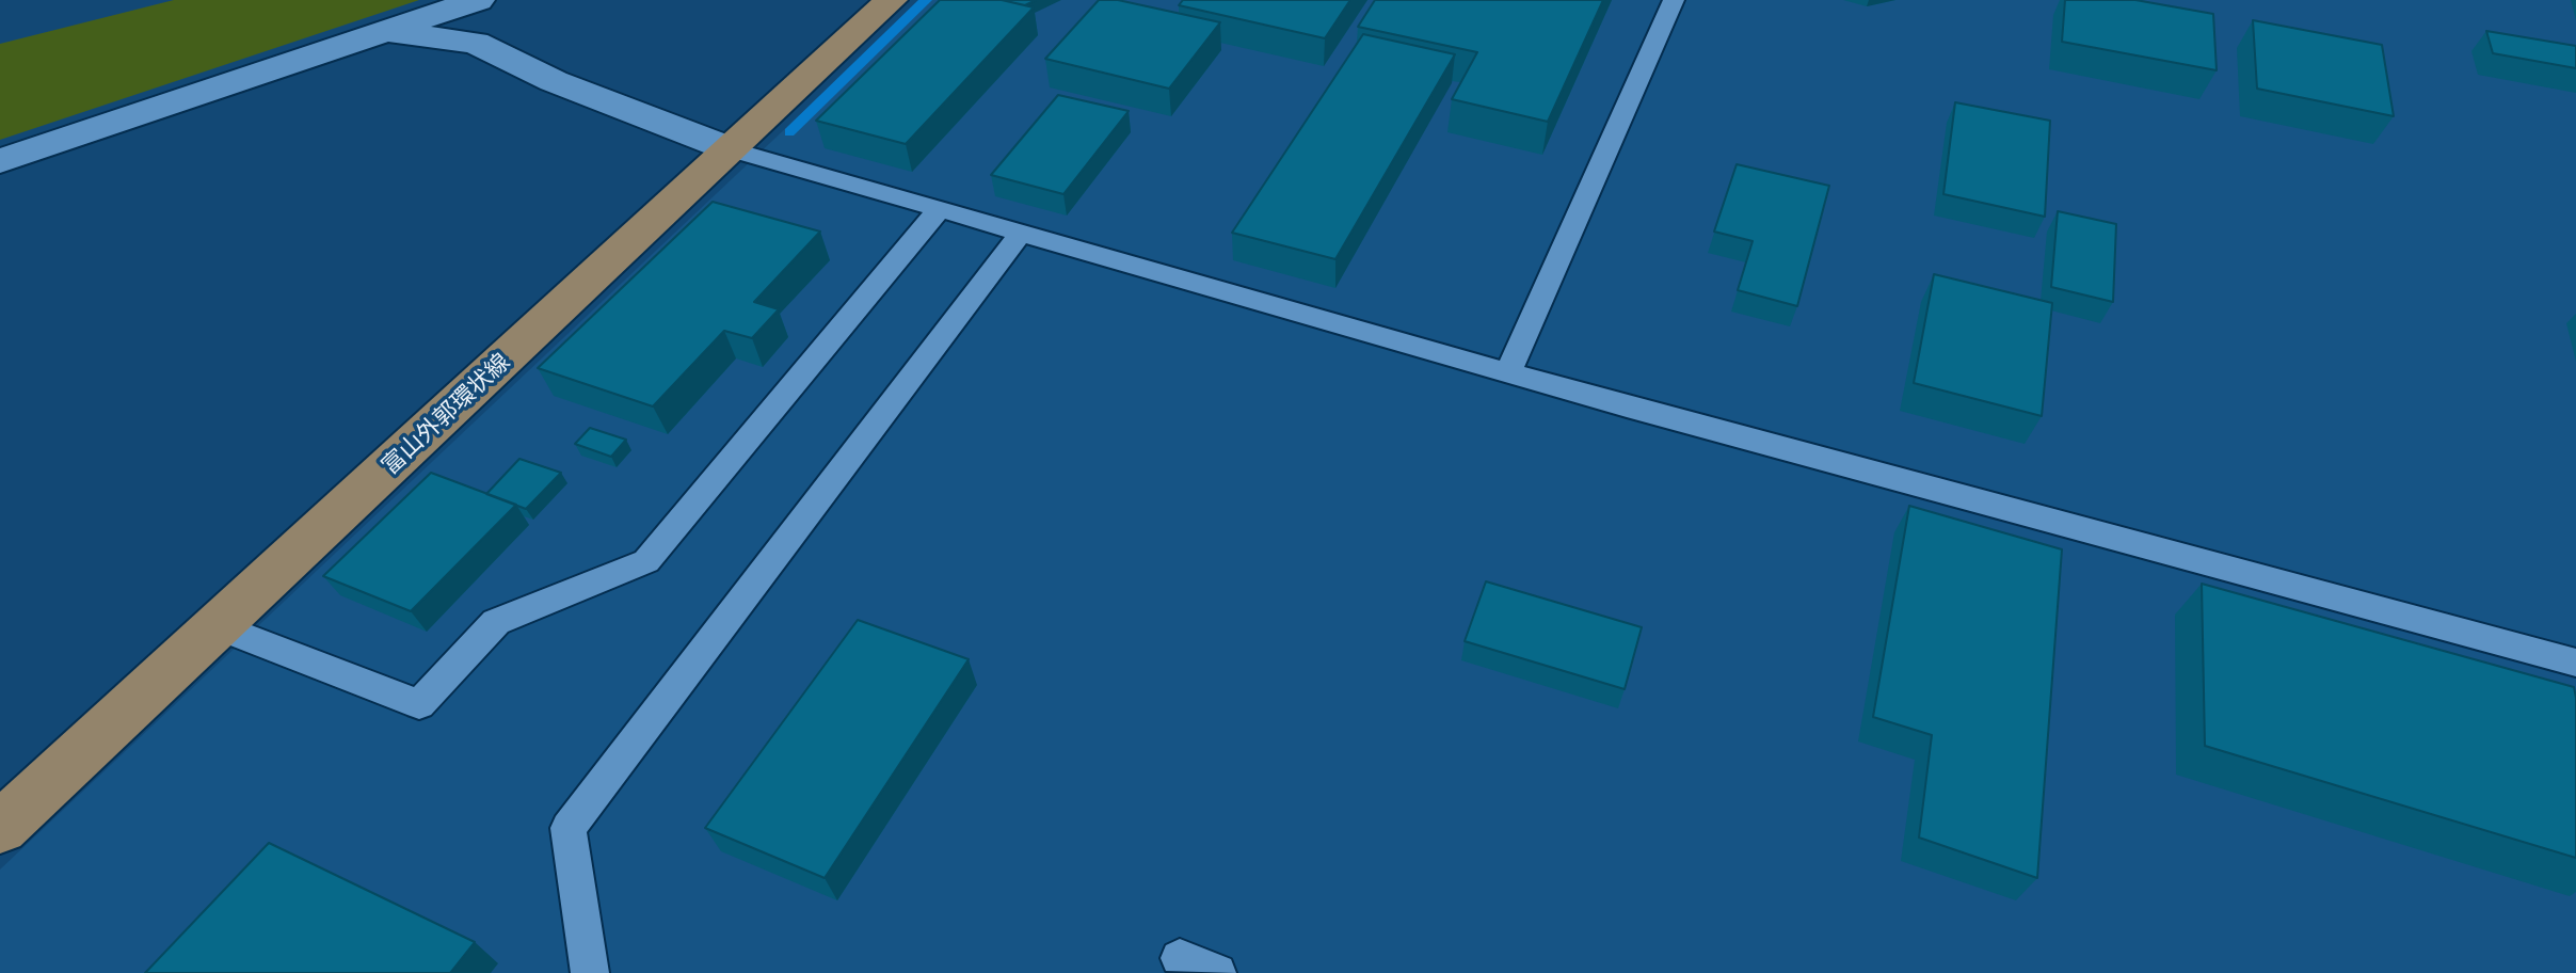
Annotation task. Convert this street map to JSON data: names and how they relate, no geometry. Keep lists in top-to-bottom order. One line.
{"streets":{"main road":["富山外郭環状線"]}}
